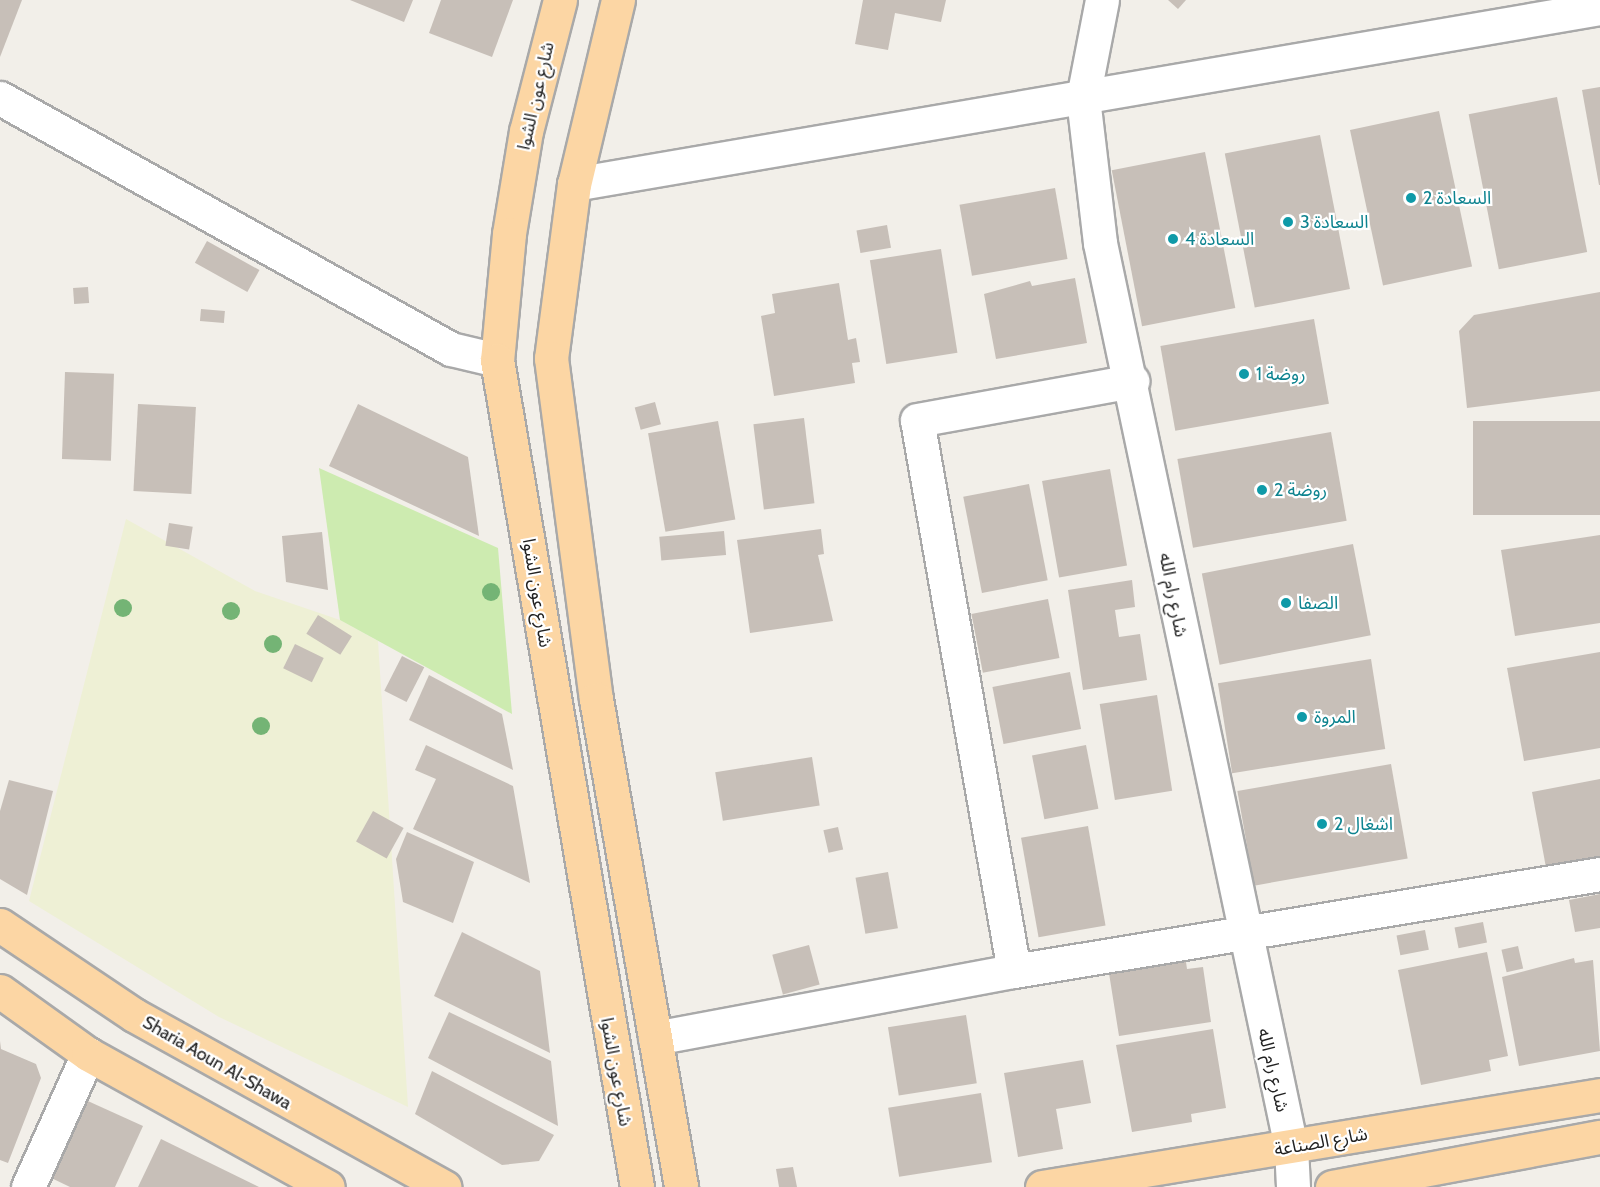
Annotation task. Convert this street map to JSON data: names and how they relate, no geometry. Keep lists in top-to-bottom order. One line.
{"streets":{"main road":["شارع عون الشوا","Sharia Aoun Al-Shawa","شارع الصناعة"],"street":["شارع رام الله"]},"crossings":[["شارع رام الله","شارع الصناعة"]],"places":["السعادة 2","السعادة 3","السعادة 4","روضة 1","روضة 2","الصفا","المروة","اشغال 2"]}
